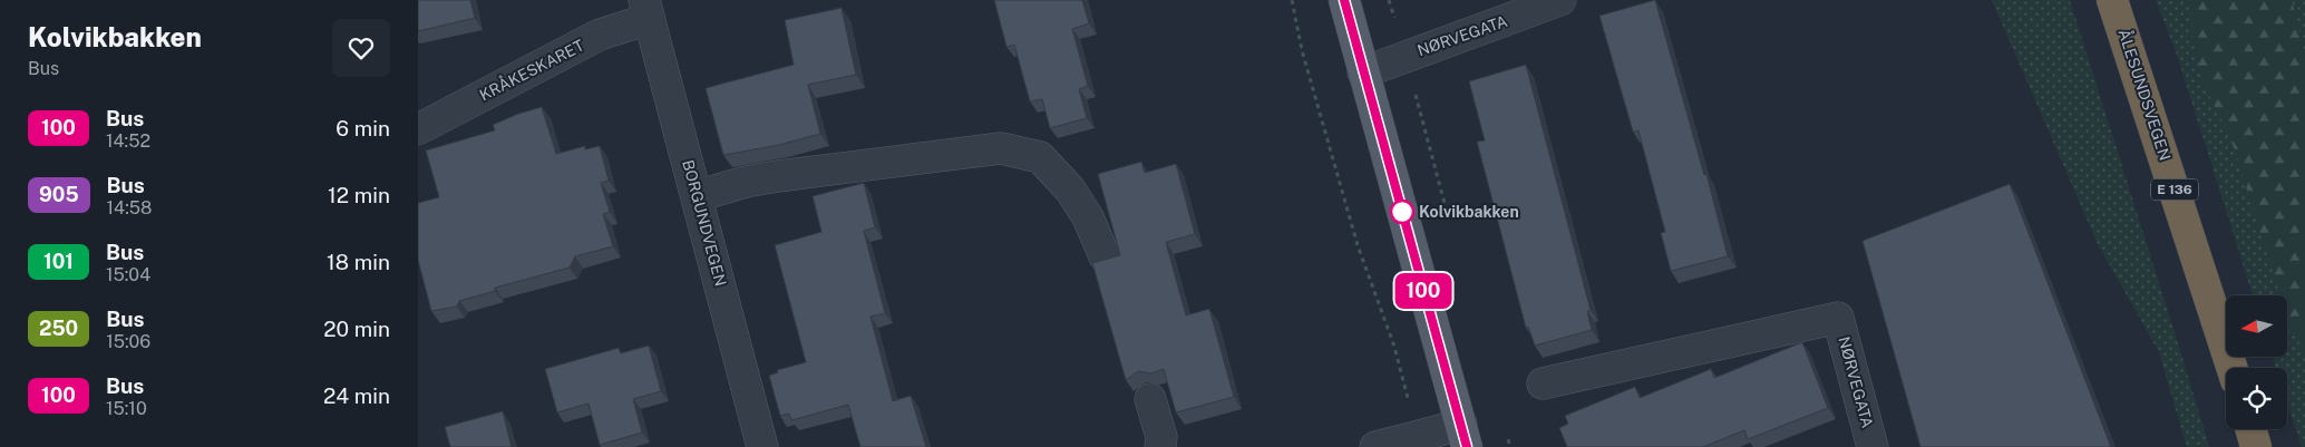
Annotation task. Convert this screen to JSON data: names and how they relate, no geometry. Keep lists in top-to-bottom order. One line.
{"streets":{"highway":["ÅLESUNDSVEGEN","E 136"],"street":["NØRVEGATA","KRÅKESKARET","BORGUNDVEGEN"]},"crossings":[["KRÅKESKARET","BORGUNDVEGEN"]],"places":["Kolvikbakken"],"lines":["bus line 100"],"north":"left","page":{"heading":["Kolvikbakken","Bus"],"on_map":"100","list":[{"mark":"100","name":"Bus","note":"14:52","value":"6 min"},{"mark":"905","name":"Bus","note":"14:58","value":"12 min"},{"mark":"101","name":"Bus","note":"15:04","value":"18 min"},{"mark":"250","name":"Bus","note":"15:06","value":"20 min"},{"mark":"100","name":"Bus","note":"15:10","value":"24 min"}]}}
